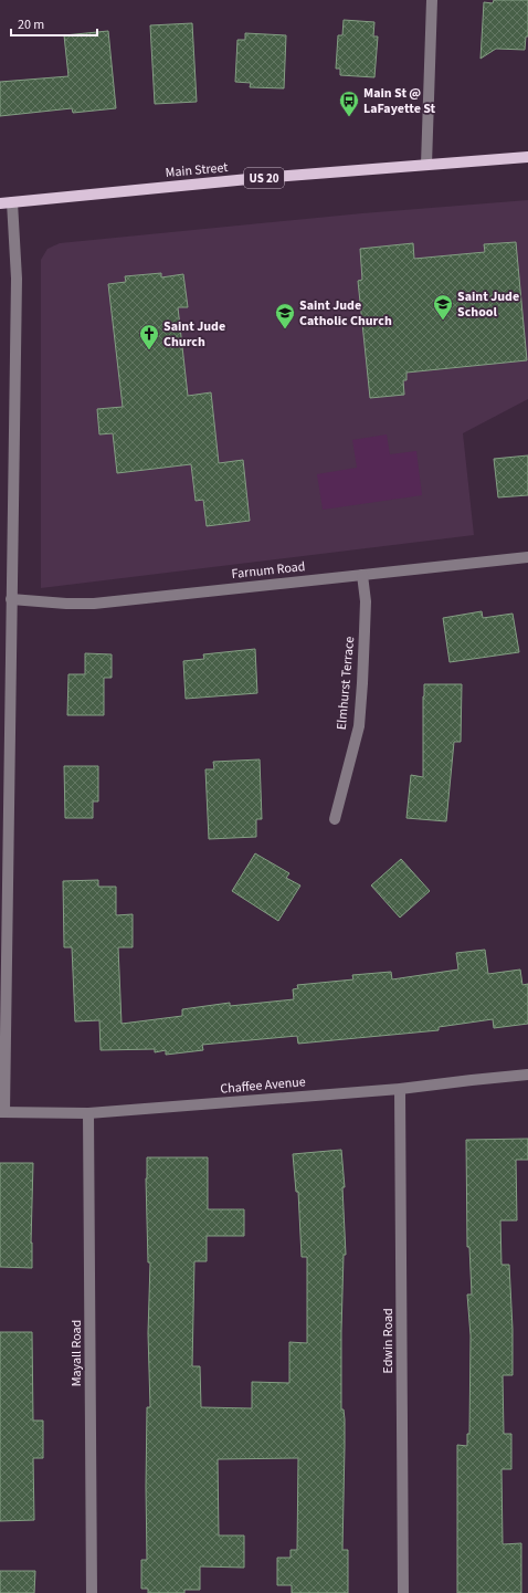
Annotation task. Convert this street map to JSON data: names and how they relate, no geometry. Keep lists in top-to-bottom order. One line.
{"streets":{"main road":["Main Street","US 20"],"street":["Farnum Road","Elmhurst Terrace","Chaffee Avenue","Edwin Road","Mayall Road"]},"crossings":[["Farnum Road","Elmhurst Terrace"],["Chaffee Avenue","Edwin Road"],["Chaffee Avenue","Mayall Road"]],"places":{"bus stop":["Main St @ LaFayette St"],"school or university":["Saint Jude School","Saint Jude Catholic Church"],"church":["Saint Jude Church"]},"scale_bar":"20 m"}
